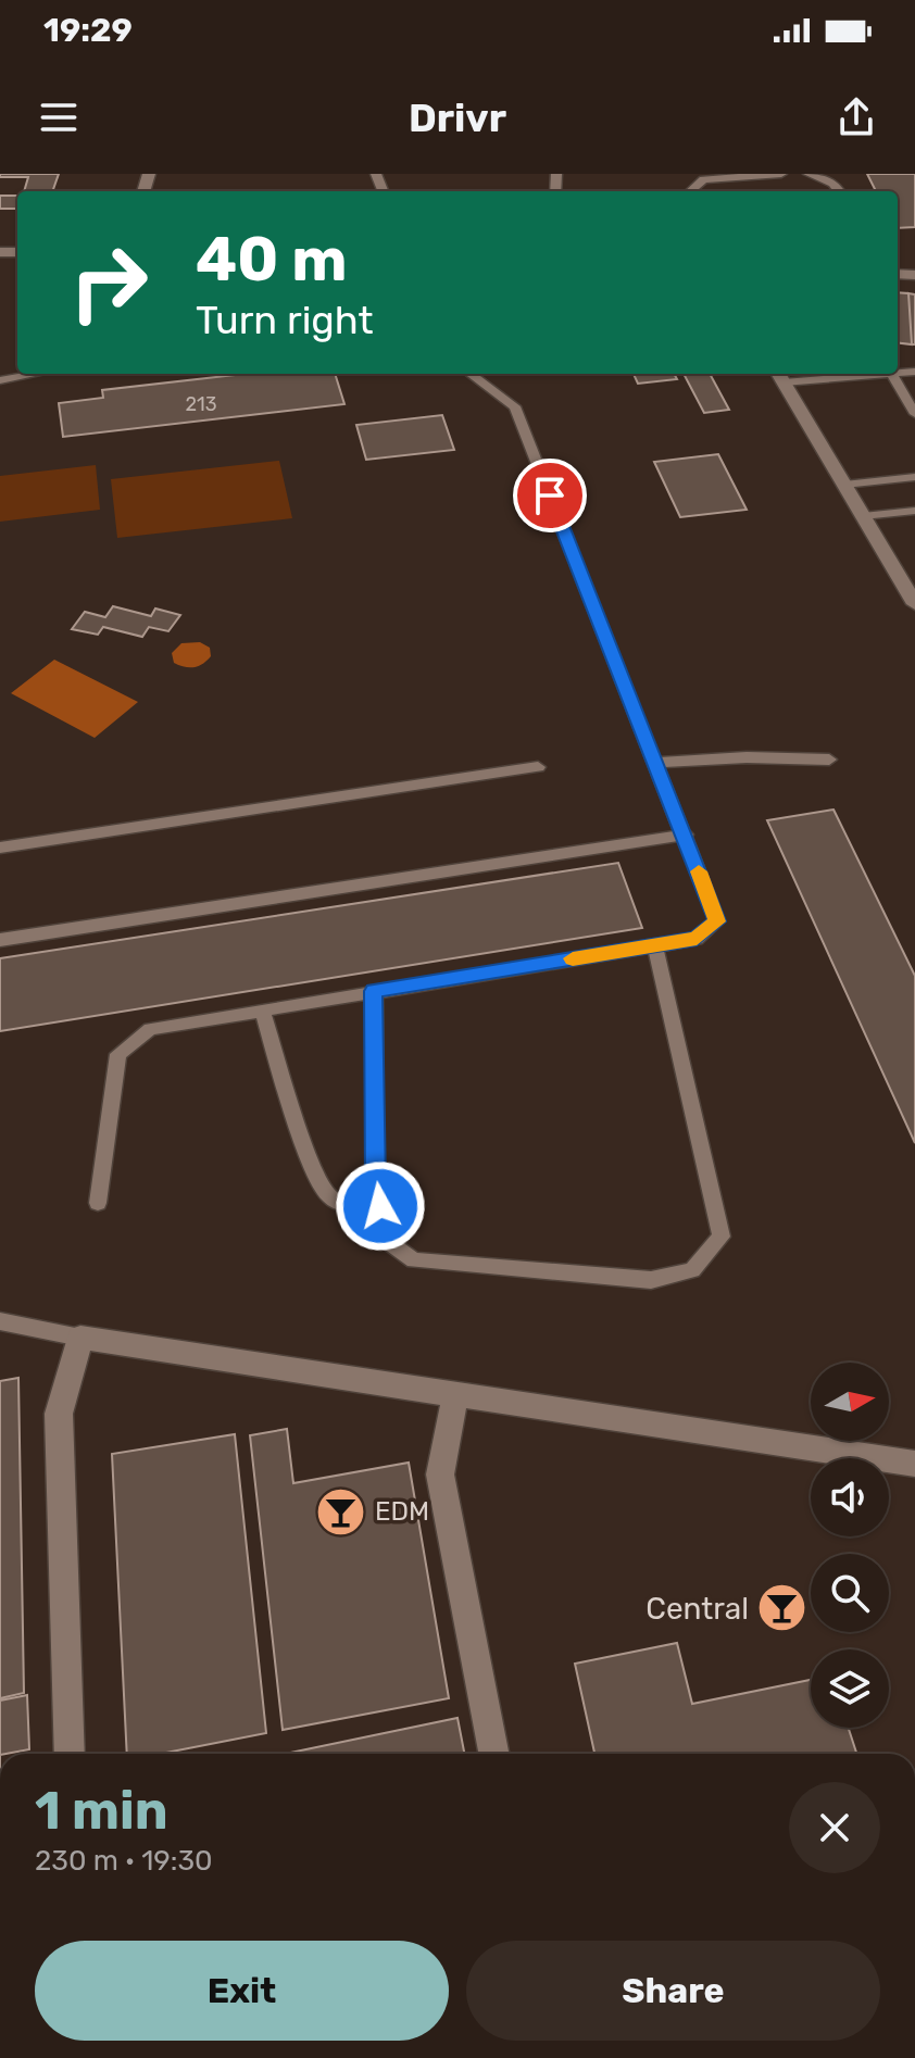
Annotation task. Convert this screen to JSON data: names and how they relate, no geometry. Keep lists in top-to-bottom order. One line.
{"places":{"bar":["EDM","Central"]},"house_numbers":["213"],"north":"right","page":{"status":"19:29","header":"Drivr","turn":["40 m","Turn right"],"heading":["1 min","230 m · 19:30"],"buttons":["Exit","Share"]}}
